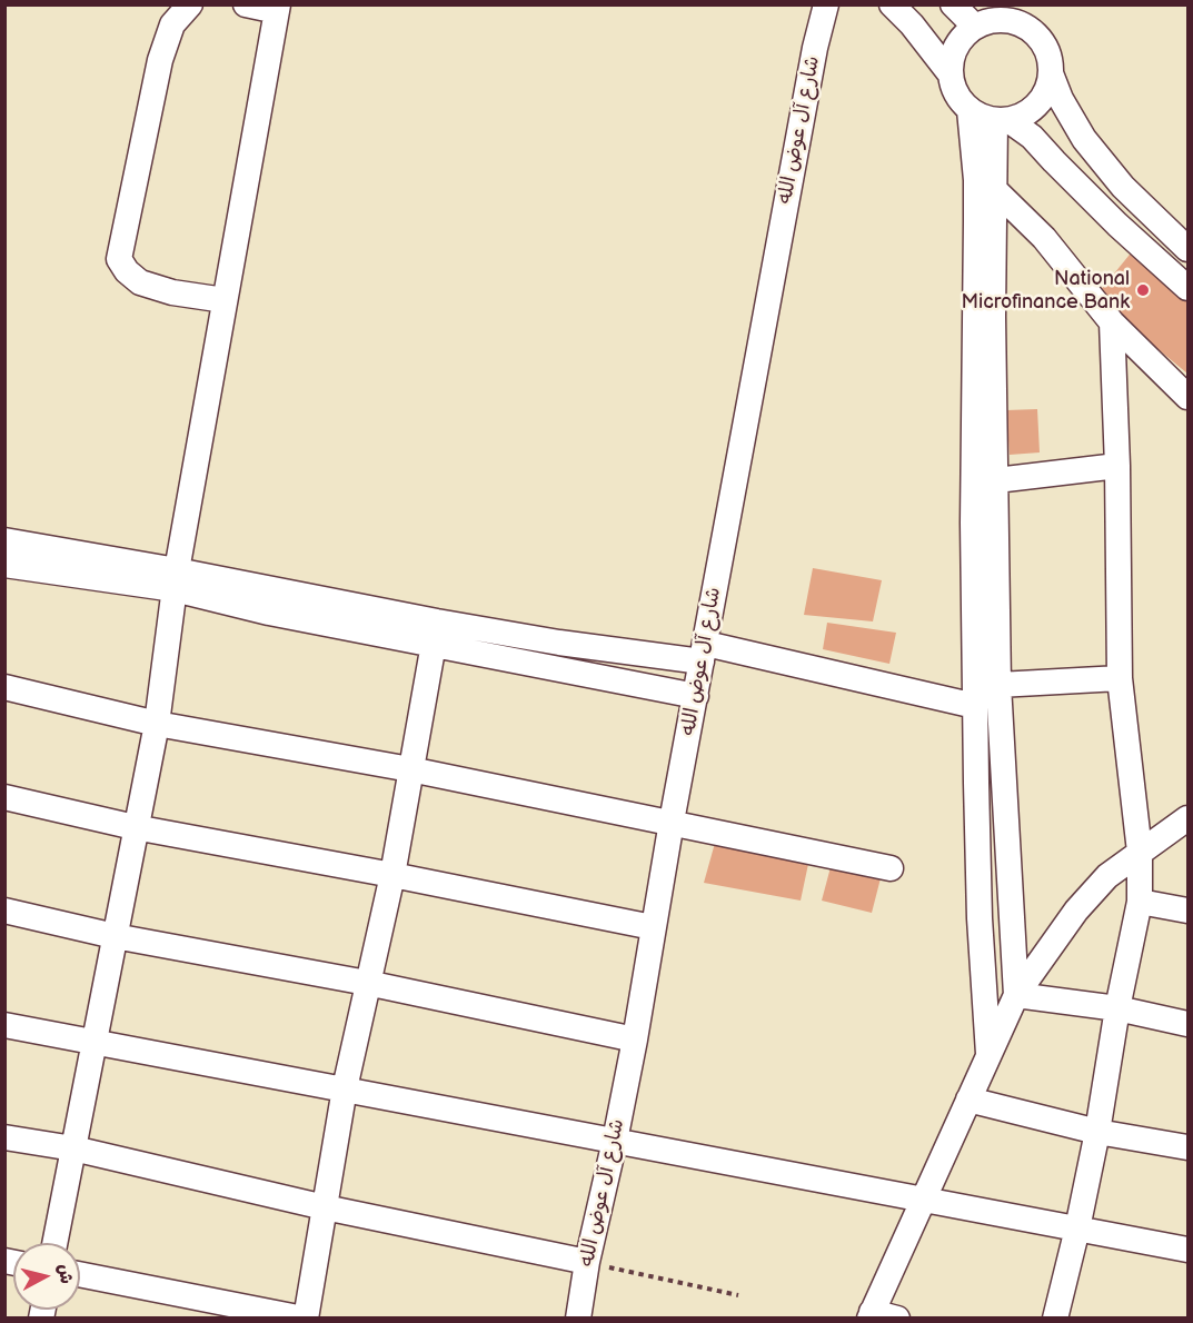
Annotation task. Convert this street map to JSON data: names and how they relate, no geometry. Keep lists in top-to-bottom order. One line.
{"streets":{"street":["شارع آل عوض الله"]},"places":["National Microfinance Bank"],"north":"right"}
